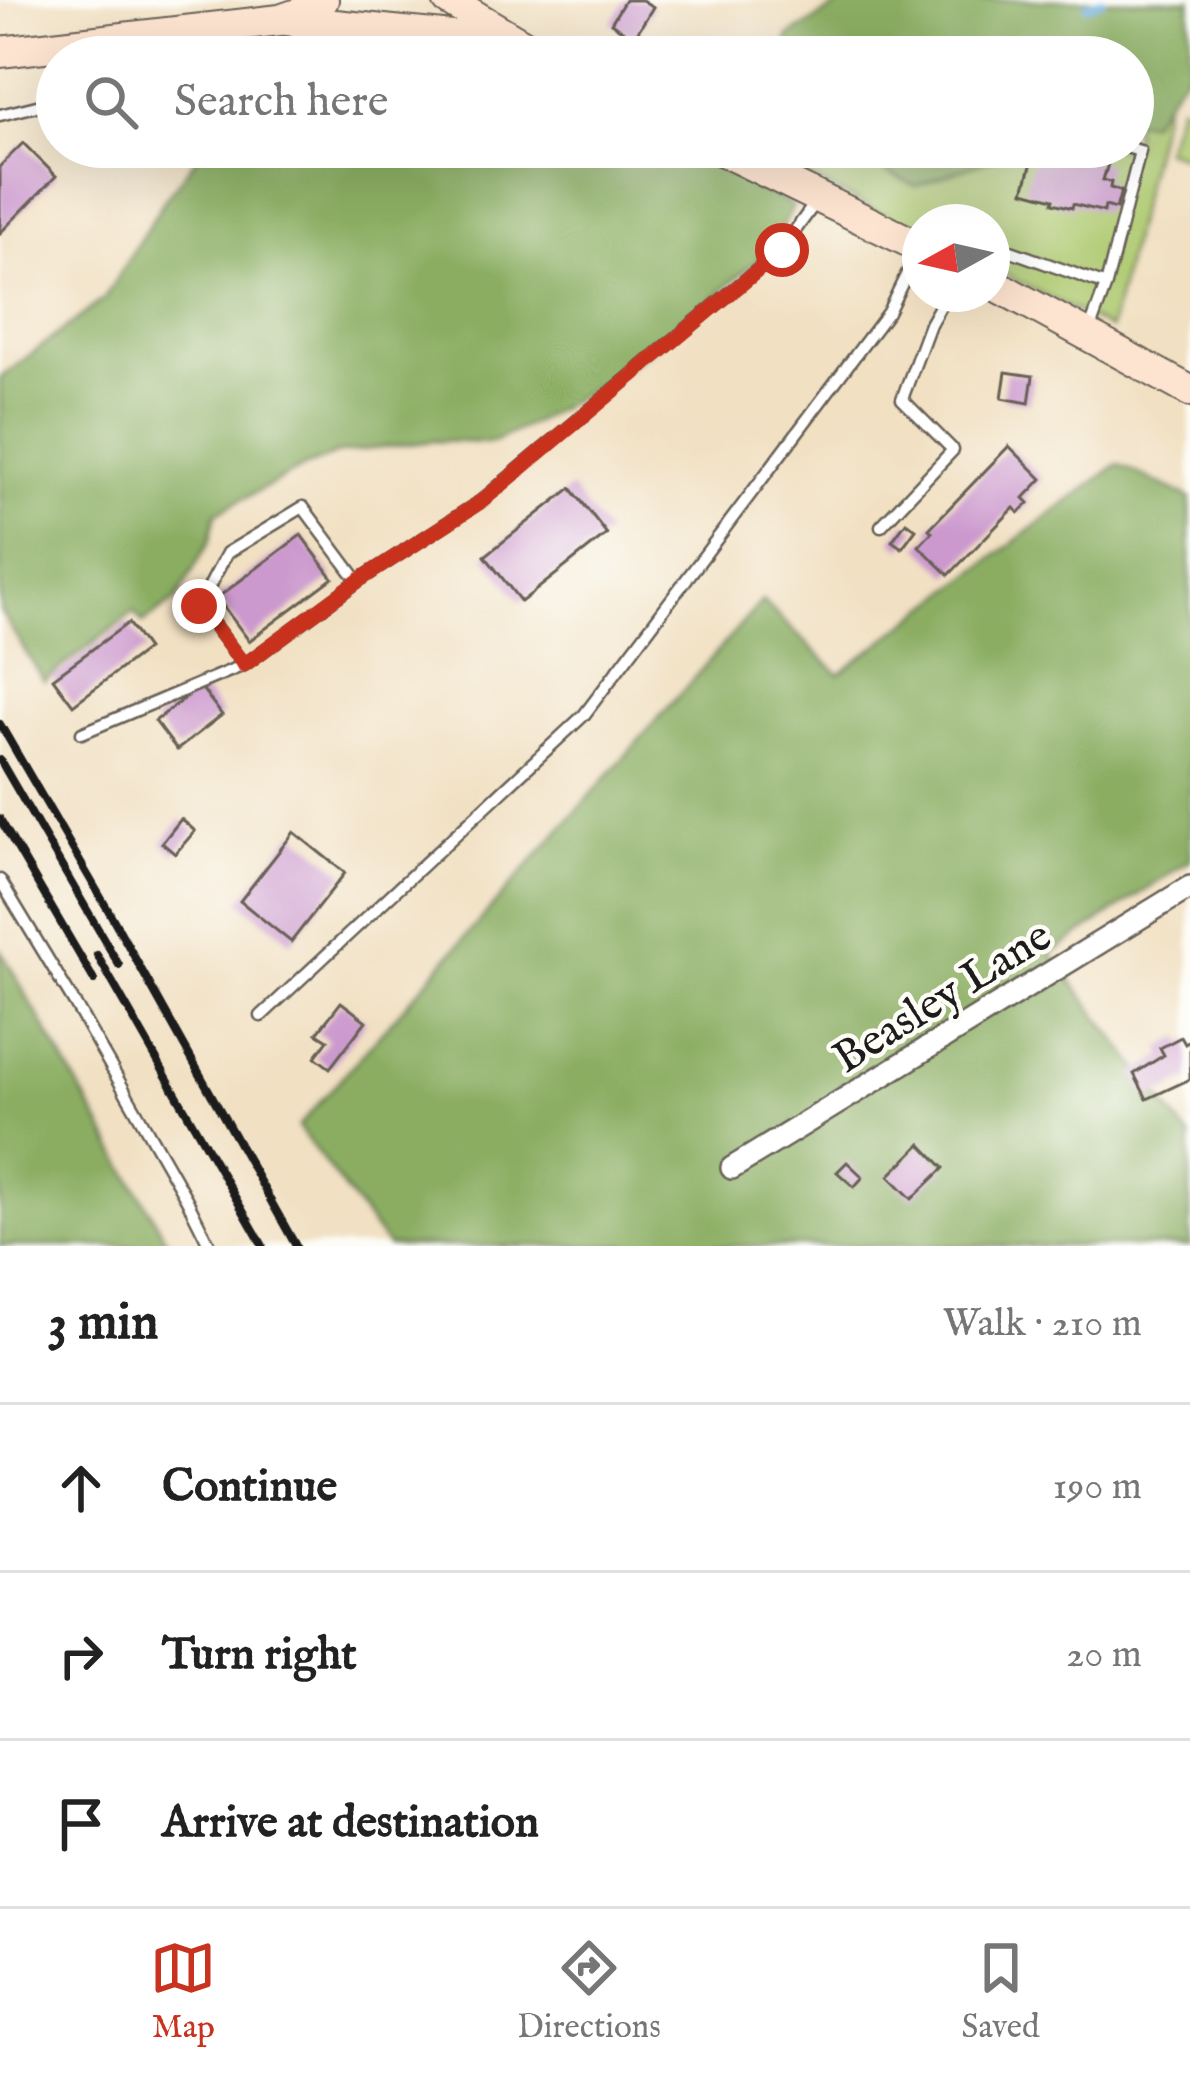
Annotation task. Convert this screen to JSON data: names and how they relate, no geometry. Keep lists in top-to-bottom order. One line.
{"streets":{"street":["Beasley Lane"]},"north":"left","page":{"search":"Search here","heading":["3 min","Walk · 210 m"],"list":[["Continue","190 m"],["Turn right","20 m"],"Arrive at destination"],"nav":["Map","Directions","Saved"]}}
